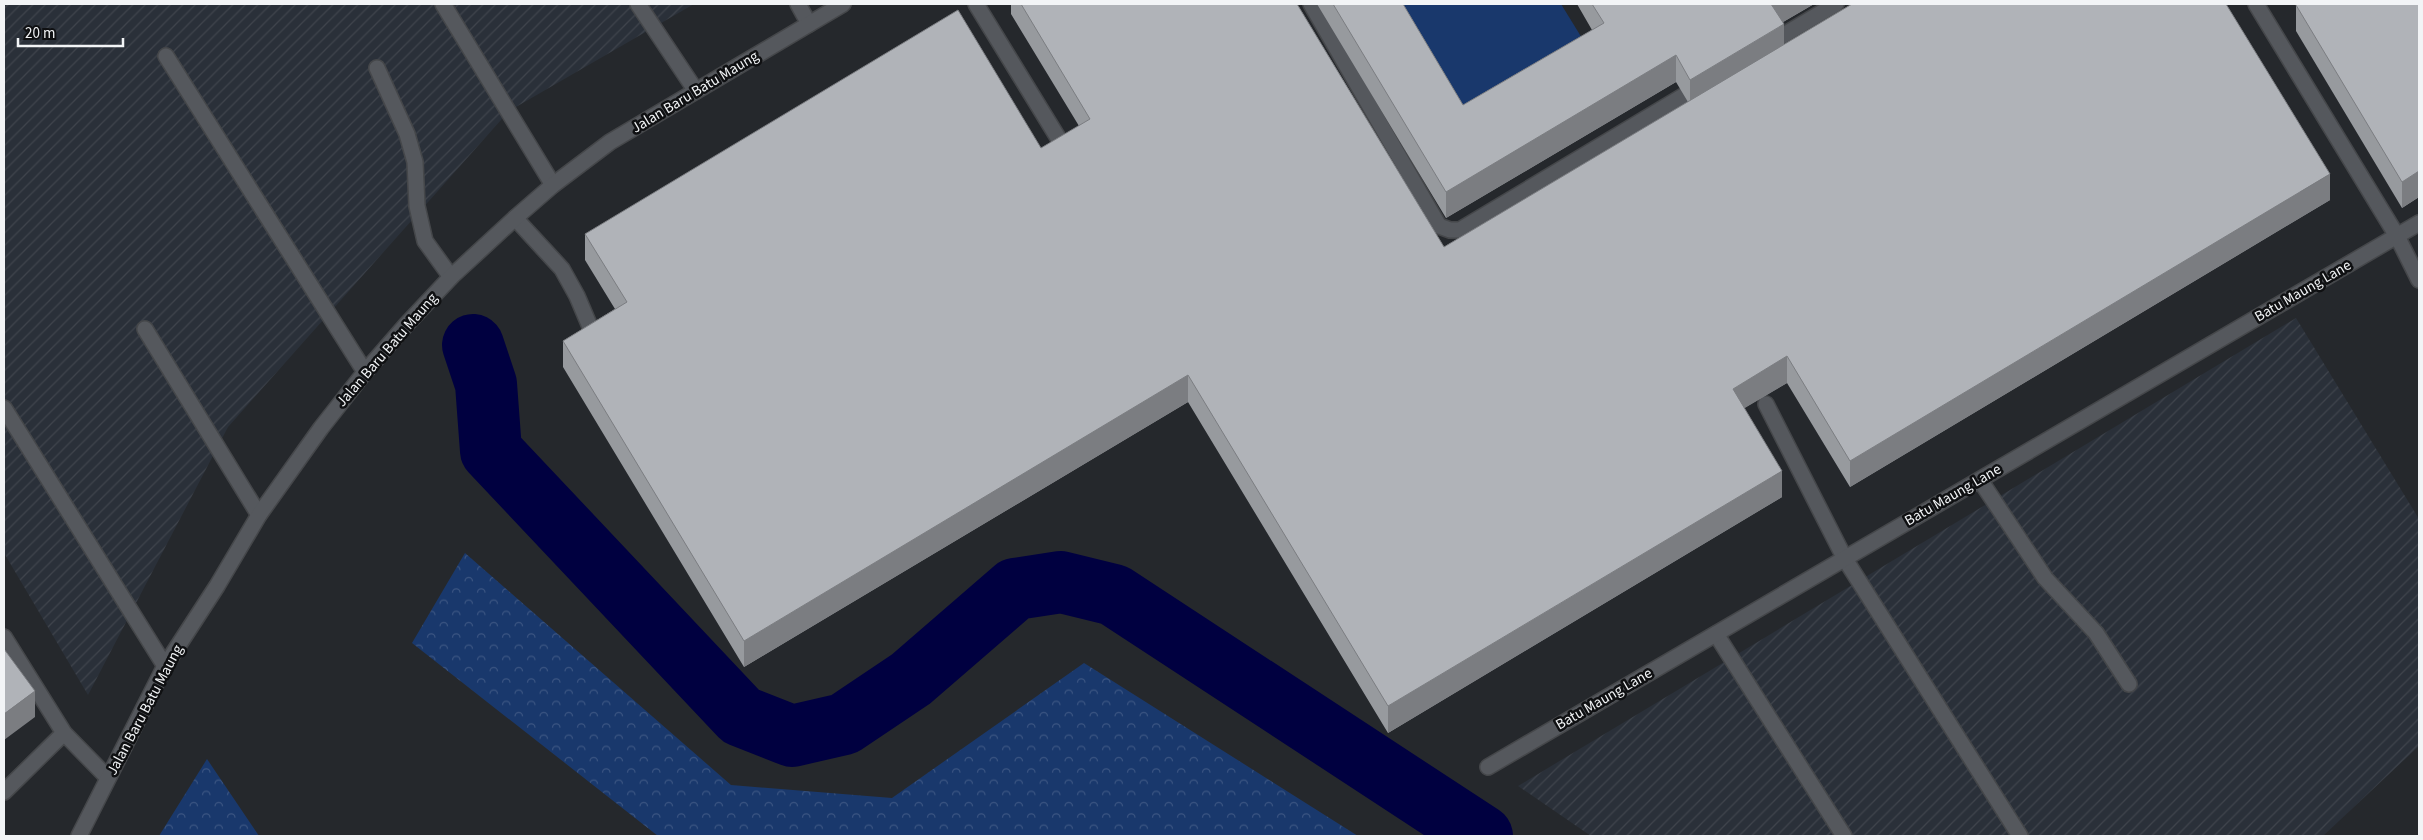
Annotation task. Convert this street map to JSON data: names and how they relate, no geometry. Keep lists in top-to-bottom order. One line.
{"streets":{"street":["Jalan Baru Batu Maung","Batu Maung Lane"]},"scale_bar":"20 m"}
